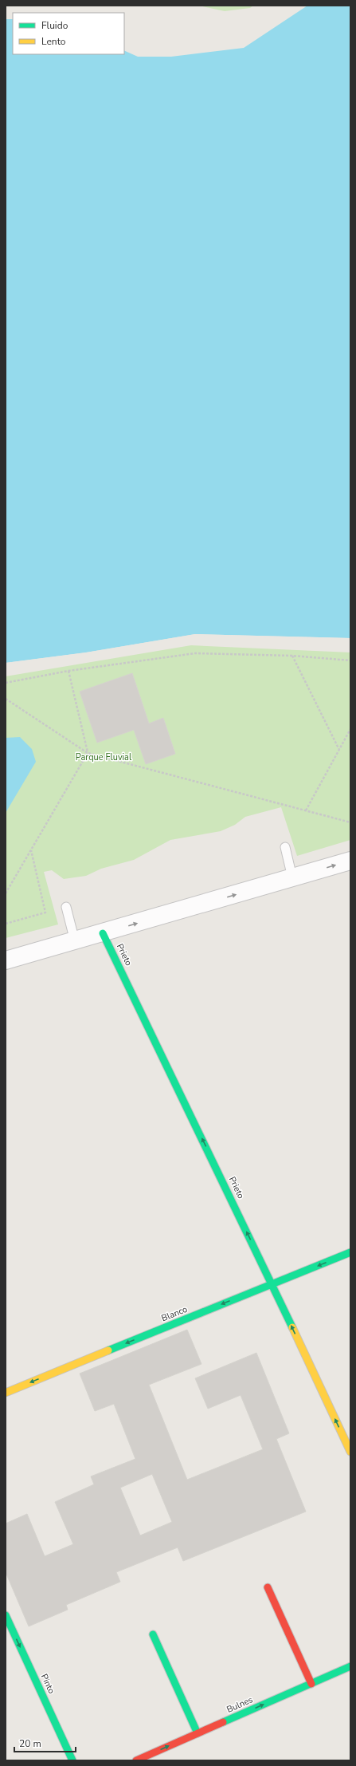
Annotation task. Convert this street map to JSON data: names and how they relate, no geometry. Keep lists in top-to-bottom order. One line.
{"streets":{"street":["Prieto","Blanco","Pinto","Bulnes"]},"crossings":[["Prieto","Blanco"]],"one_way":["Prieto","Blanco","Pinto","Bulnes"],"parks":["Parque Fluvial"],"legend":["Fluido","Lento"],"scale_bar":"20 m"}
